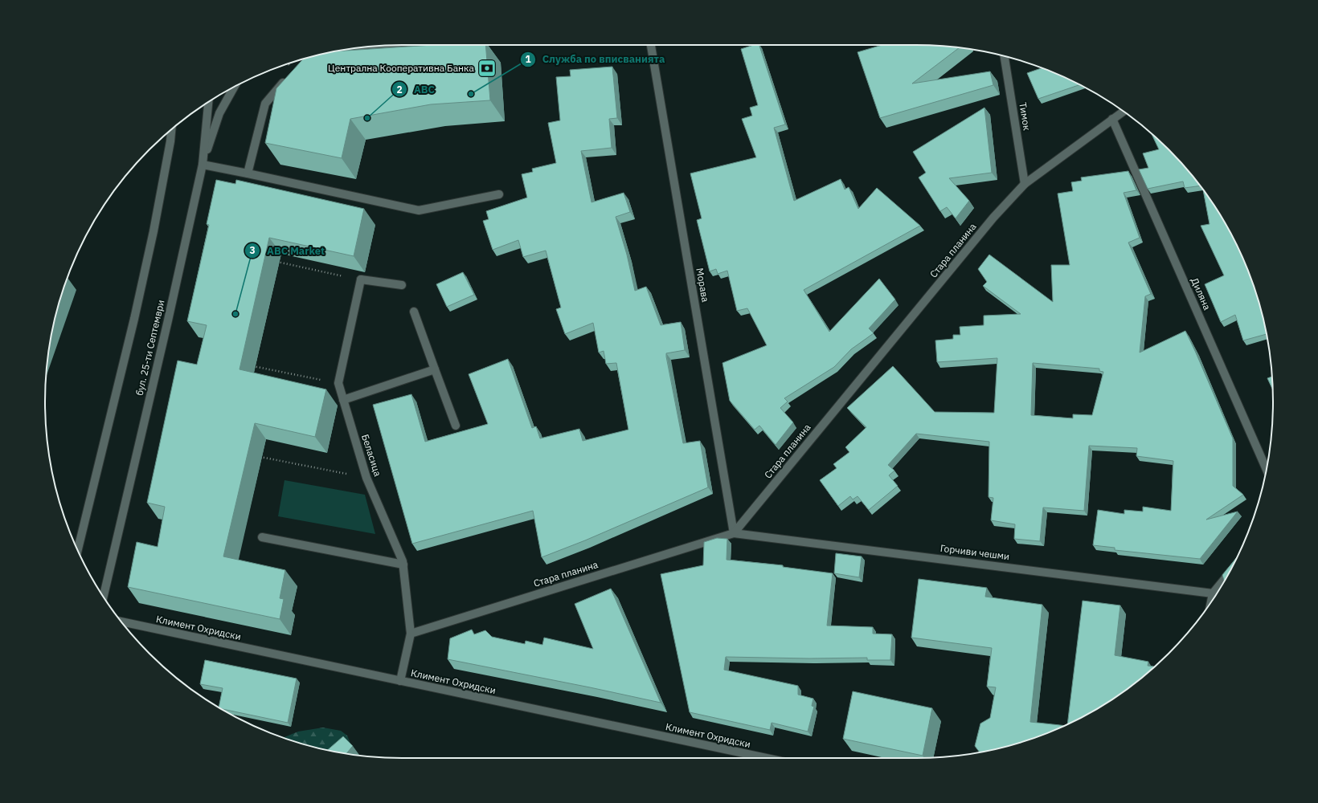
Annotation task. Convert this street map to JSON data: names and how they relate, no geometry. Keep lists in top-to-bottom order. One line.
{"streets":{"street":["Тимок","Стара планина","Морава","Диляна","бул. 25-ти Септември","Беласица","Горчиви чешми","Климент Охридски"]},"crossings":[["Тимок","Стара планина"],["Стара планина","Морава"],["Стара планина","Диляна"],["Стара планина","Беласица"],["Стара планина","Горчиви чешми"],["Морава","Горчиви чешми"]],"places":{"bank":["Централна Кооперативна Банка"],"other":["Служба по вписванията","ABC","ABC Market"]}}
